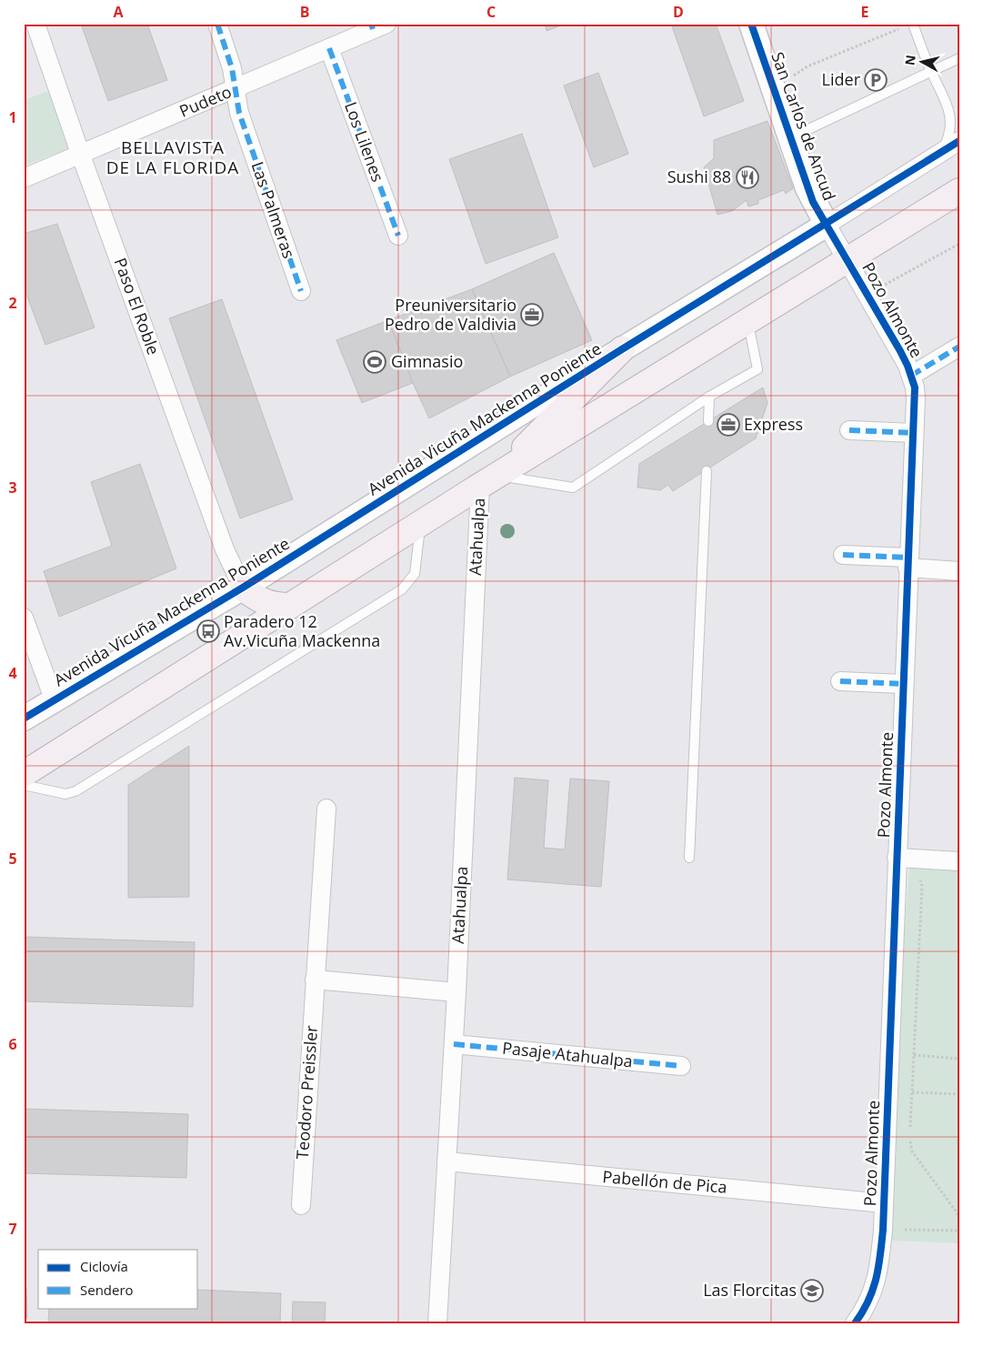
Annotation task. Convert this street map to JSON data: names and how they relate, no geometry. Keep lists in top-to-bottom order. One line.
{"streets":{"street":["Pudeto","San Carlos de Ancud","Los Lilenes","Las Palmeras","Paso El Roble","Pozo Almonte","Avenida Vicuña Mackenna Poniente","Atahualpa","Pasaje Atahualpa","Teodoro Preissler","Pabellón de Pica"]},"crossings":[["Pudeto","Los Lilenes"],["Pudeto","Las Palmeras"],["Pudeto","Paso El Roble"],["San Carlos de Ancud","Pozo Almonte"],["San Carlos de Ancud","Avenida Vicuña Mackenna Poniente"],["Paso El Roble","Avenida Vicuña Mackenna Poniente"],["Pozo Almonte","Pabellón de Pica"],["Atahualpa","Pasaje Atahualpa"],["Atahualpa","Pabellón de Pica"]],"districts":["BELLAVISTA DE LA FLORIDA"],"places":{"parking":["Lider"],"restaurant":["Sushi 88"],"office":["Preuniversitario Pedro de Valdivia","Express"],"sports":["Gimnasio"],"bus stop":["Paradero 12 Av.Vicuña Mackenna"],"school or university":["Las Florcitas"]},"legend":["Ciclovía","Sendero"],"north":"left","grid":{"columns":["A","B","C","D","E"],"rows":["1","2","3","4","5","6","7"]}}
